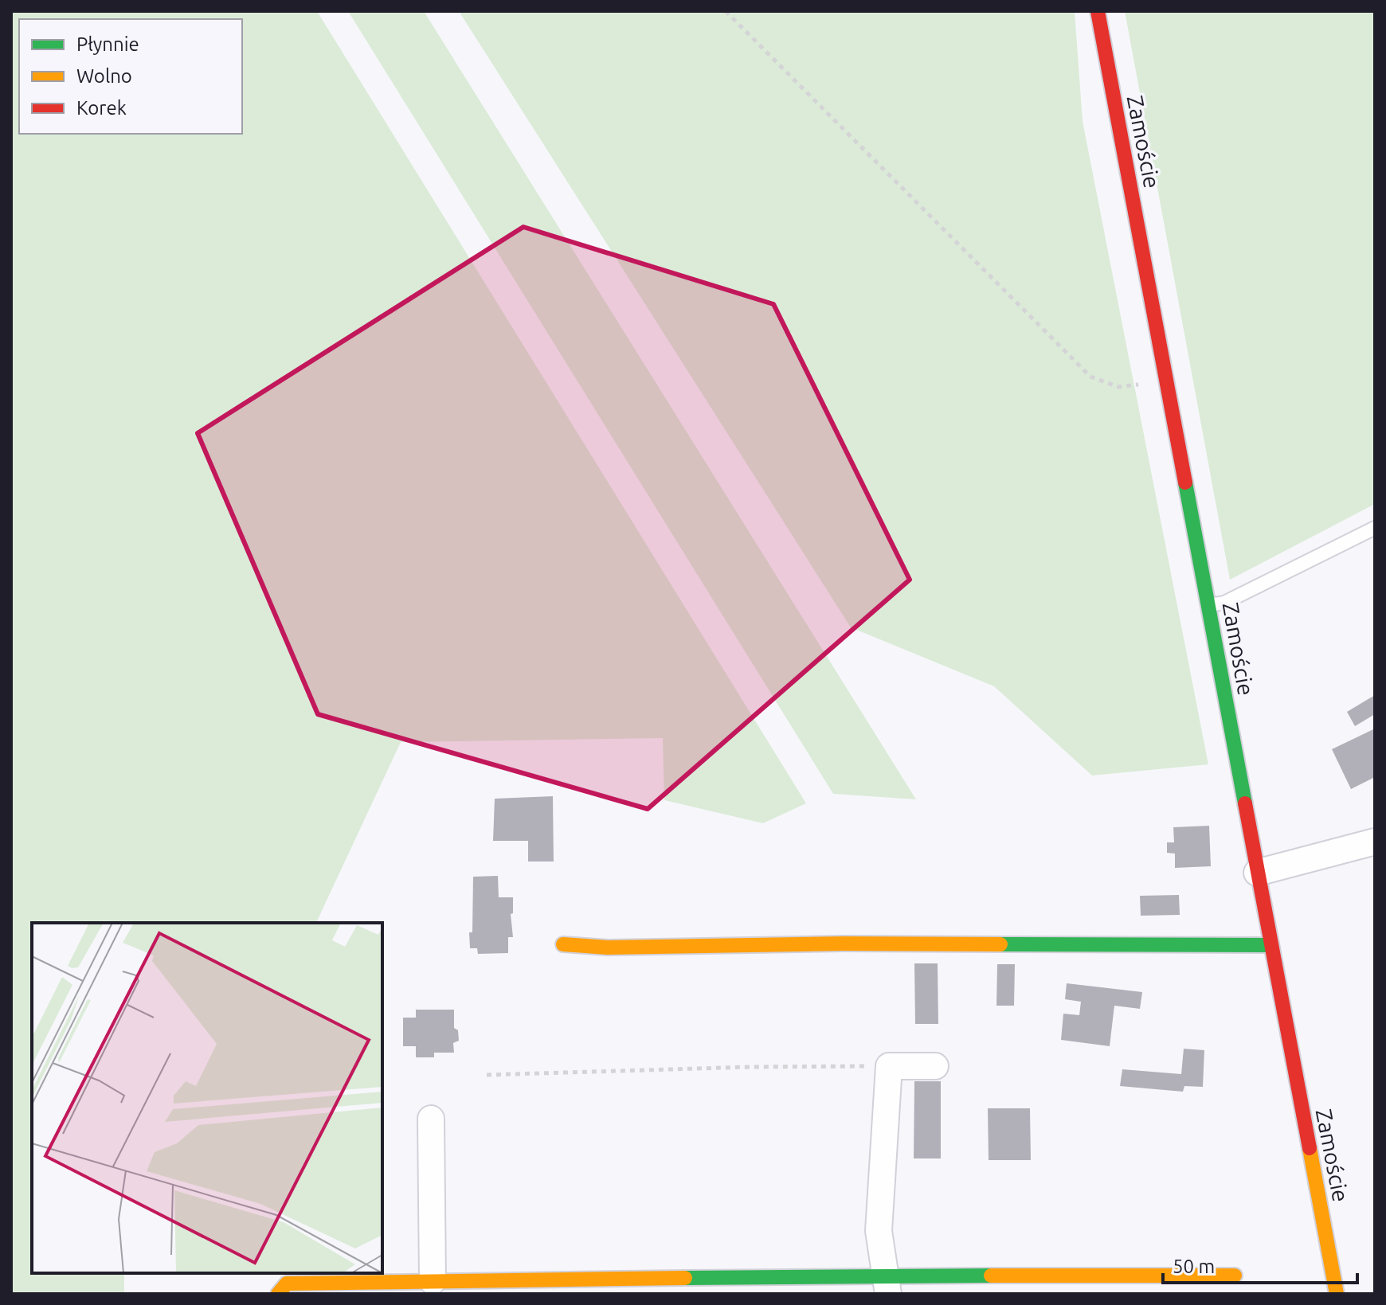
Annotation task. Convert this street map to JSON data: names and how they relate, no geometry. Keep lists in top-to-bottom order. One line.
{"streets":{"street":["Zamoście"]},"legend":["Płynnie","Wolno","Korek"],"scale_bar":"50 m"}
